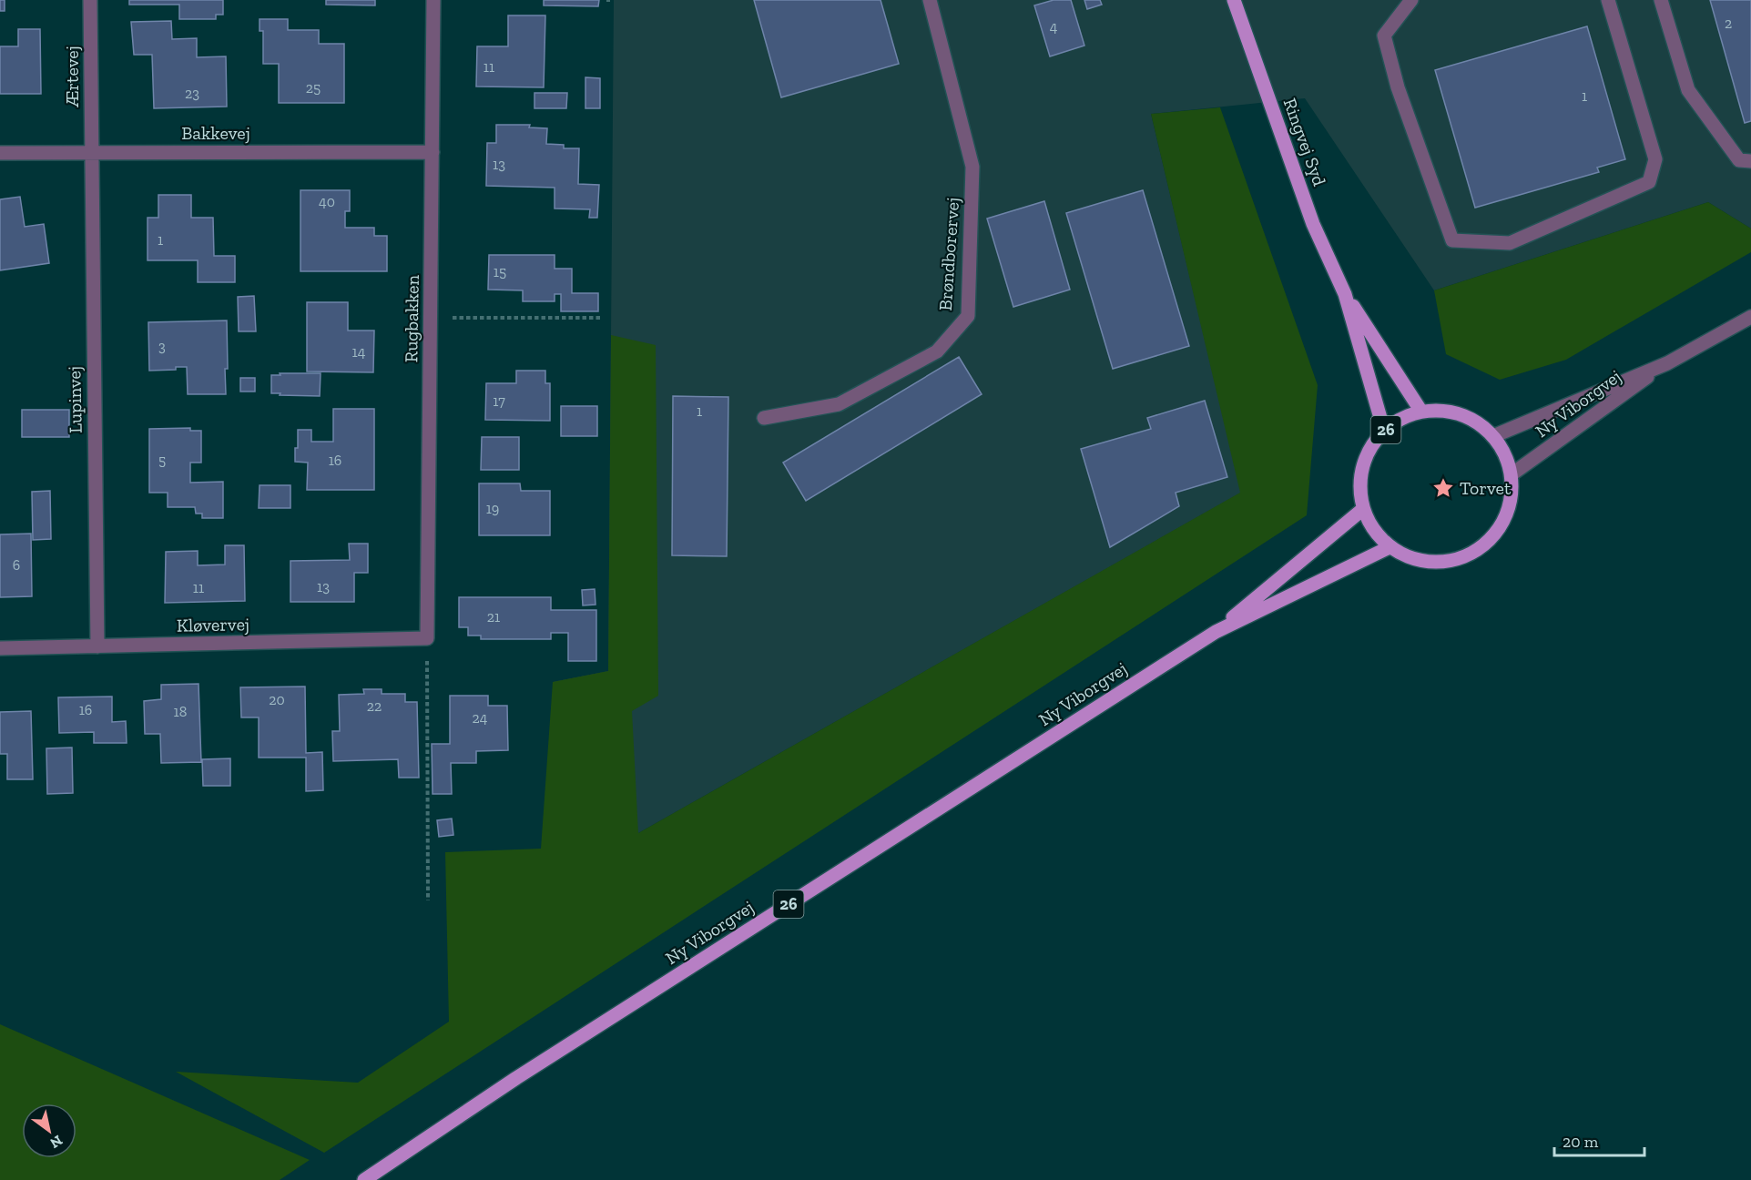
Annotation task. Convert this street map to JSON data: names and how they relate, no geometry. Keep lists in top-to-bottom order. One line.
{"streets":{"main road":["Ringvej Syd","Ny Viborgvej","26"],"street":["Ærtevej","Bakkevej","Brøndborervej","Rugbakken","Lupinvej","Kløvervej"]},"crossings":[["Ærtevej","Bakkevej"],["Ærtevej","Lupinvej"],["Bakkevej","Rugbakken"],["Bakkevej","Lupinvej"],["Ringvej Syd","Ny Viborgvej"],["Ringvej Syd","26"],["Rugbakken","Kløvervej"],["Lupinvej","Kløvervej"],["Ny Viborgvej","26"]],"places":{"place":["Torvet"]},"house_numbers":["2","4","11","25","23","1","13","40","1","15","3","14","17","1","5","16","19","6","13","11","21","20","22","16","18","24"],"scale_bar":"20 m","north":"bottom right"}
